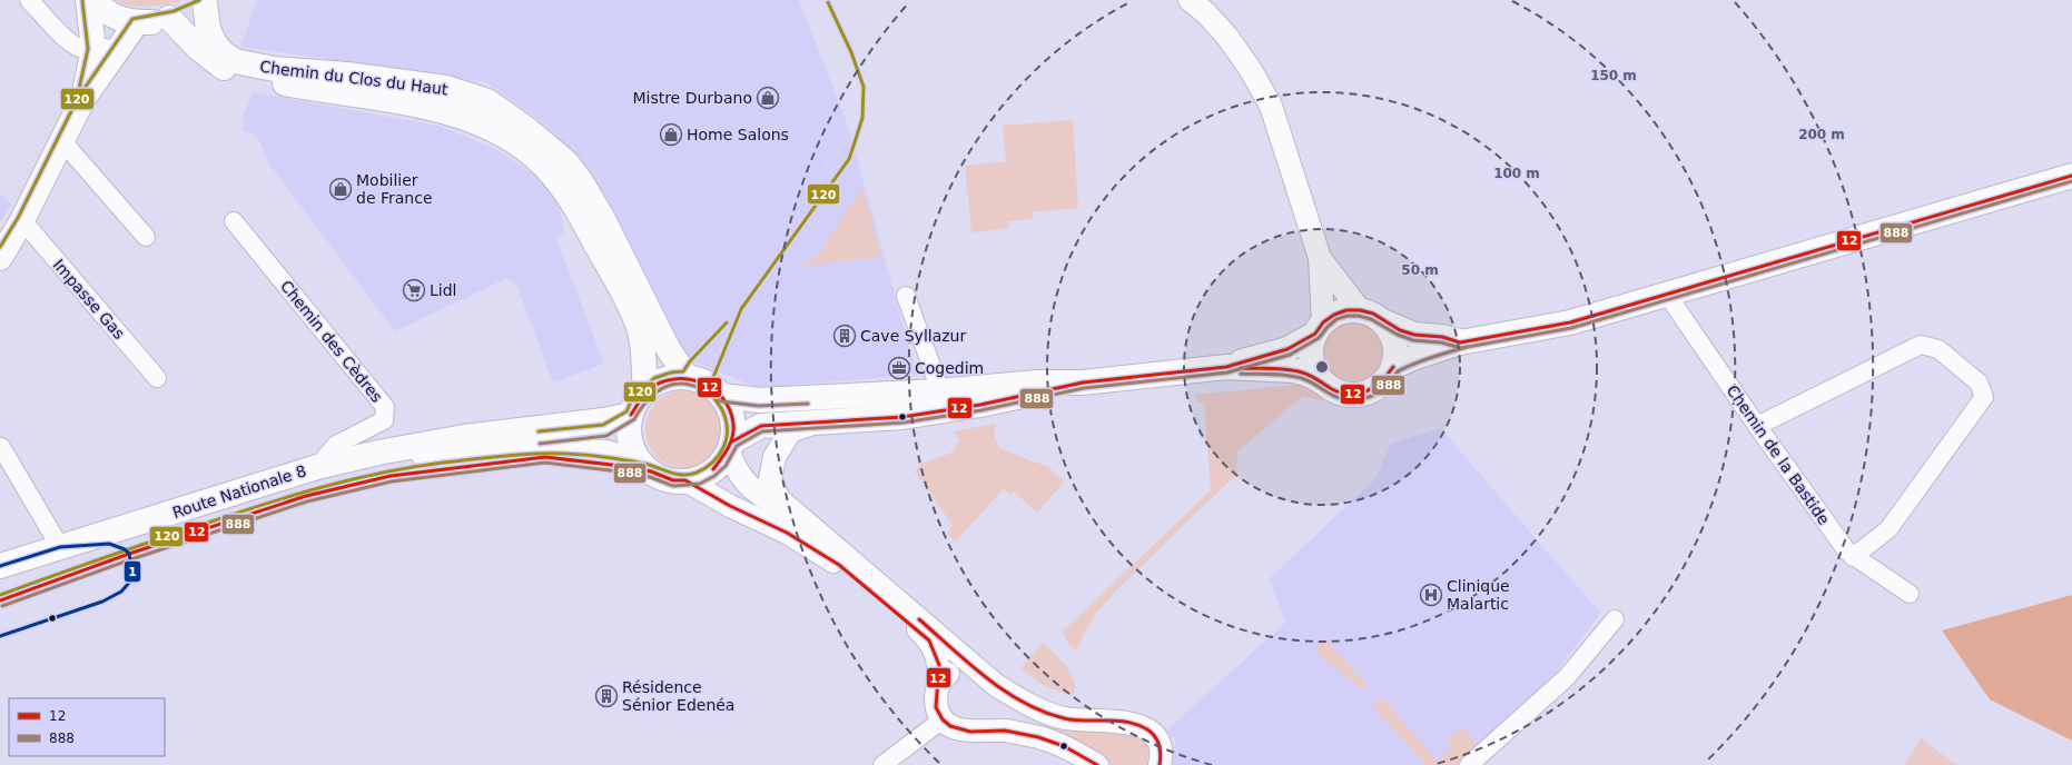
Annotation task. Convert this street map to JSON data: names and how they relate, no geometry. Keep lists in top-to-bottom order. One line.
{"streets":{"main road":["Chemin du Clos du Haut","Route Nationale 8"],"street":["Impasse Gas","Chemin des Cèdres","Chemin de la Bastide"]},"crossings":[["Chemin du Clos du Haut","Route Nationale 8"],["Chemin des Cèdres","Route Nationale 8"]],"places":{"shop":["Mistre Durbano","Home Salons","Mobilier de France"],"supermarket":["Lidl"],"building":["Cave Syllazur","Résidence Sénior Edenéa"],"office":["Cogedim"],"hospital":["Clinique Malartic"]},"lines":["transit line 120","transit line 12","transit line 888","transit line 1"],"legend":["12","888"],"rings":["150 m","200 m","100 m","50 m"]}
